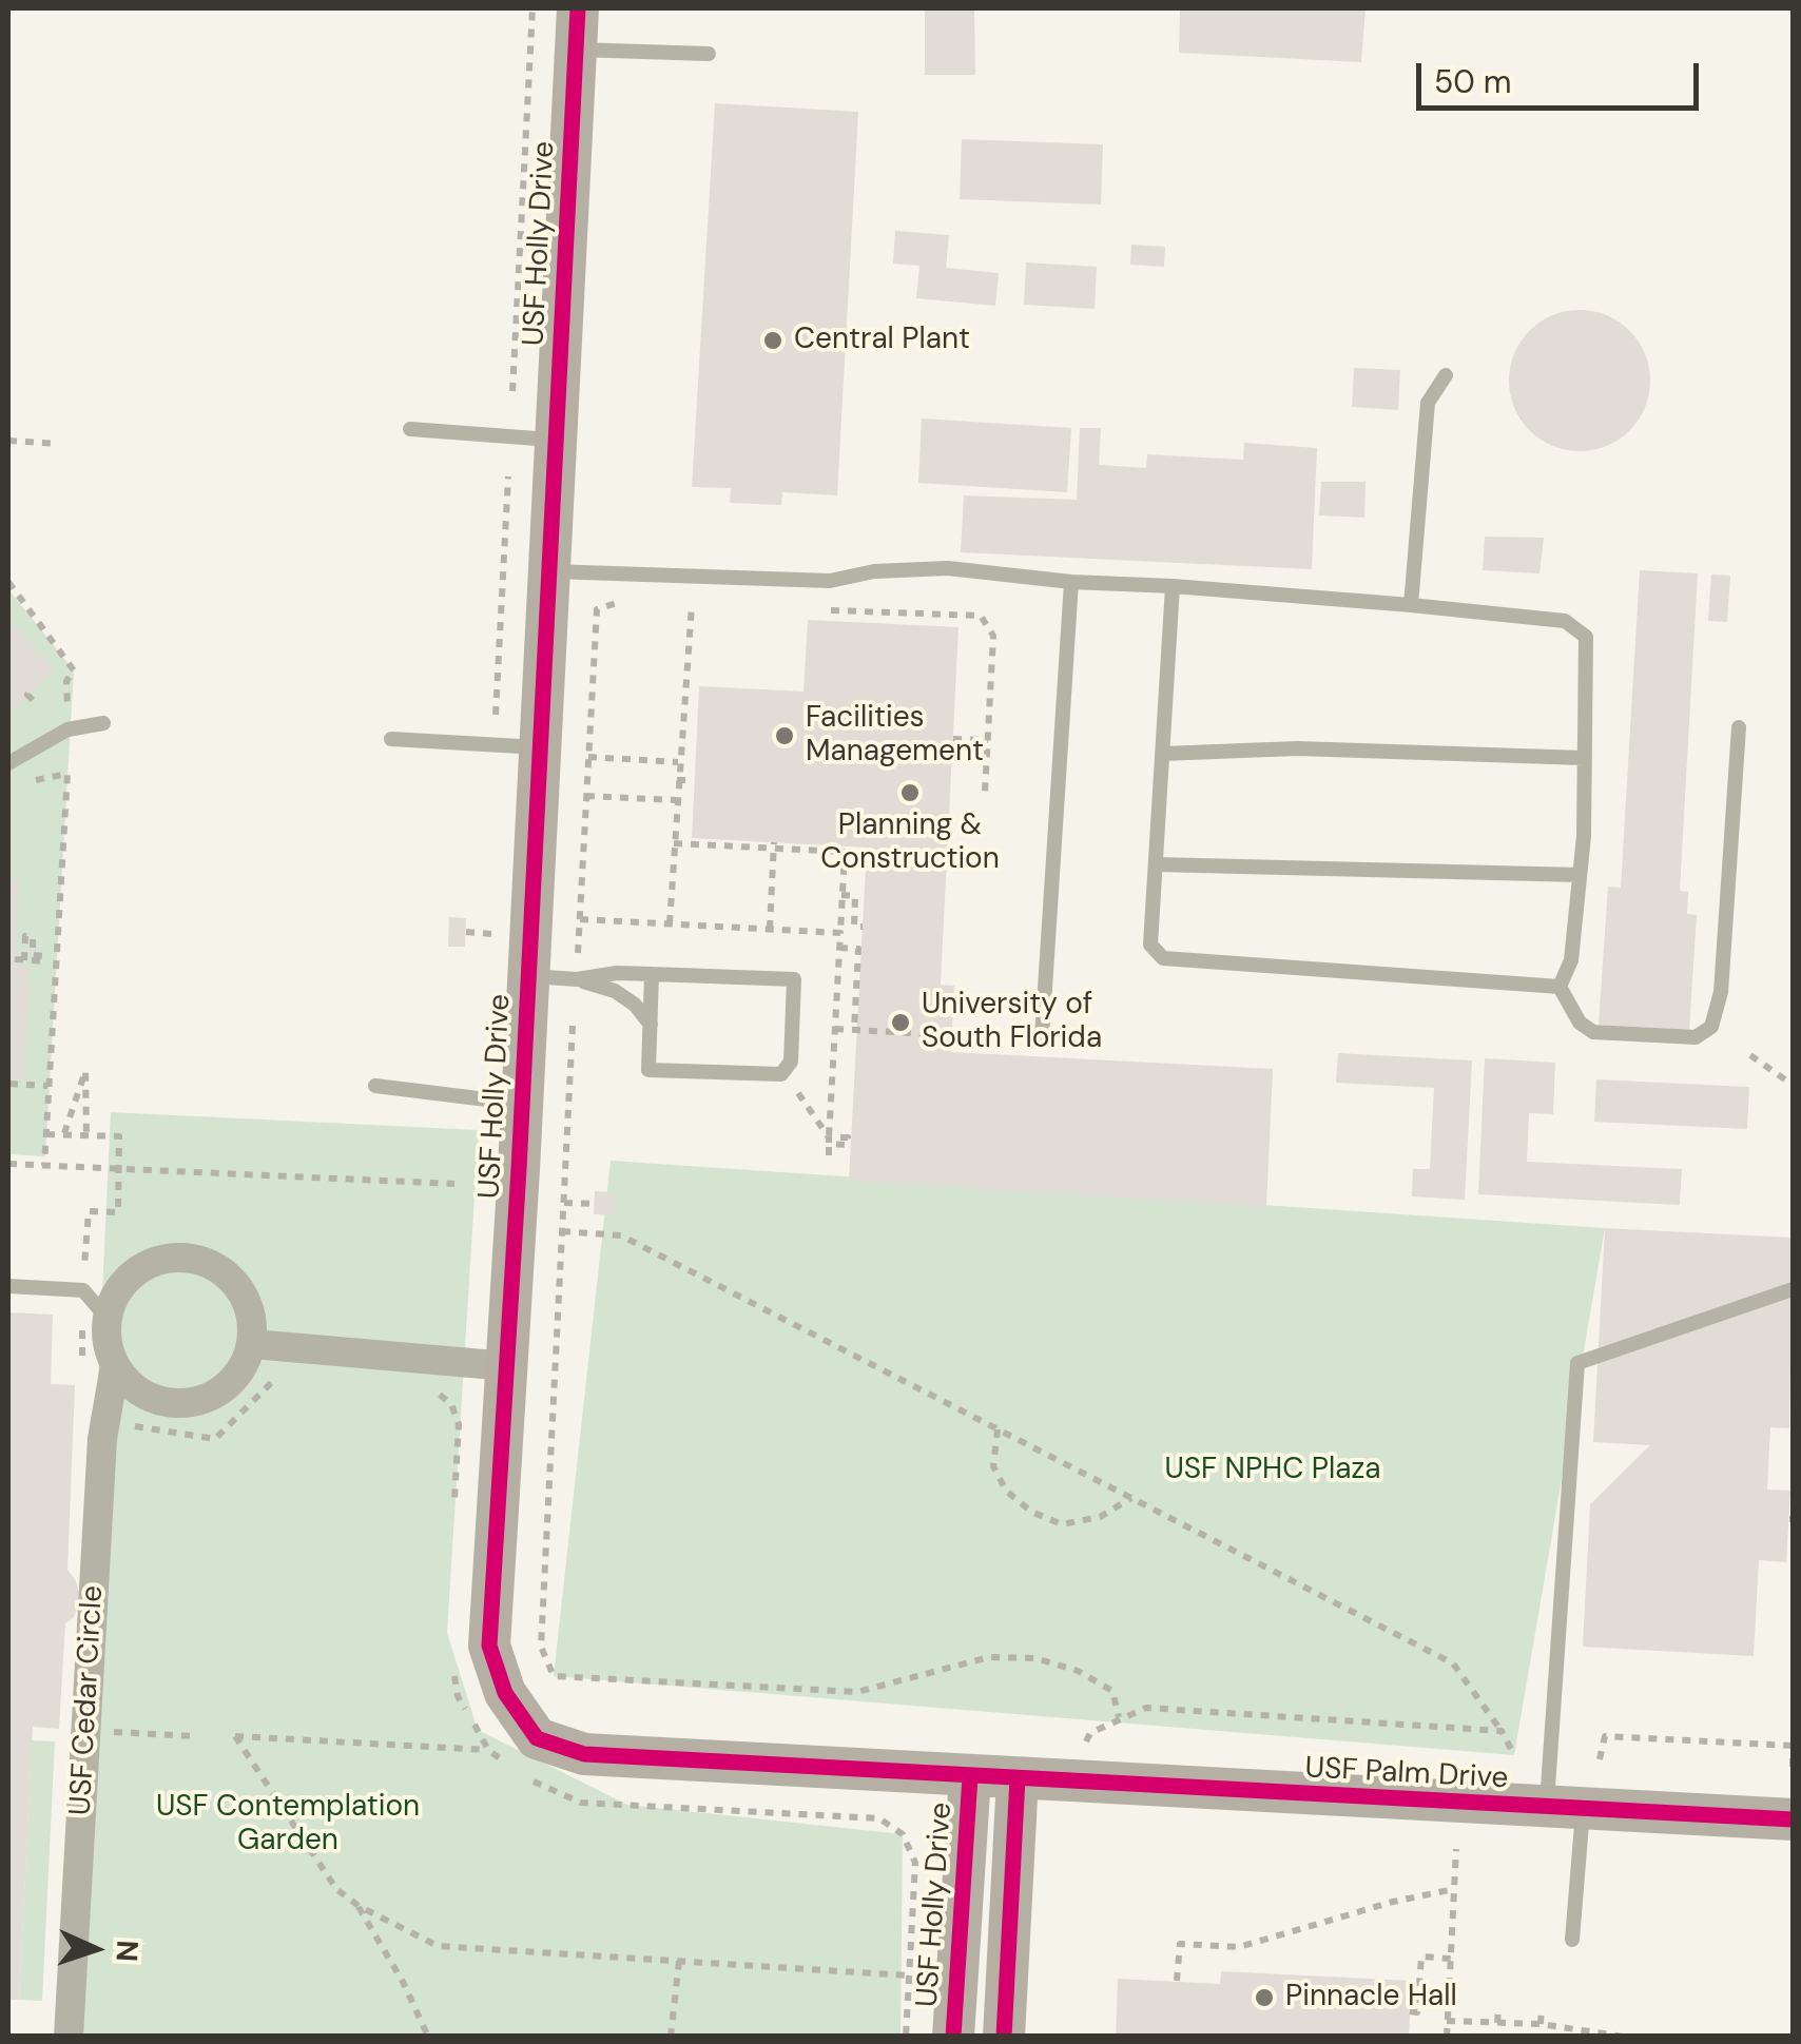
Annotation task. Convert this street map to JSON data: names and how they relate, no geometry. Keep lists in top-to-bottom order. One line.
{"streets":{"street":["USF Holly Drive","USF Cedar Circle","USF Palm Drive"]},"crossings":[["USF Holly Drive","USF Palm Drive"]],"parks":["USF NPHC Plaza","USF Contemplation Garden"],"places":["Central Plant","Facilities Management","Planning & Construction","University of South Florida","Pinnacle Hall"],"scale_bar":"50 m","north":"right"}
